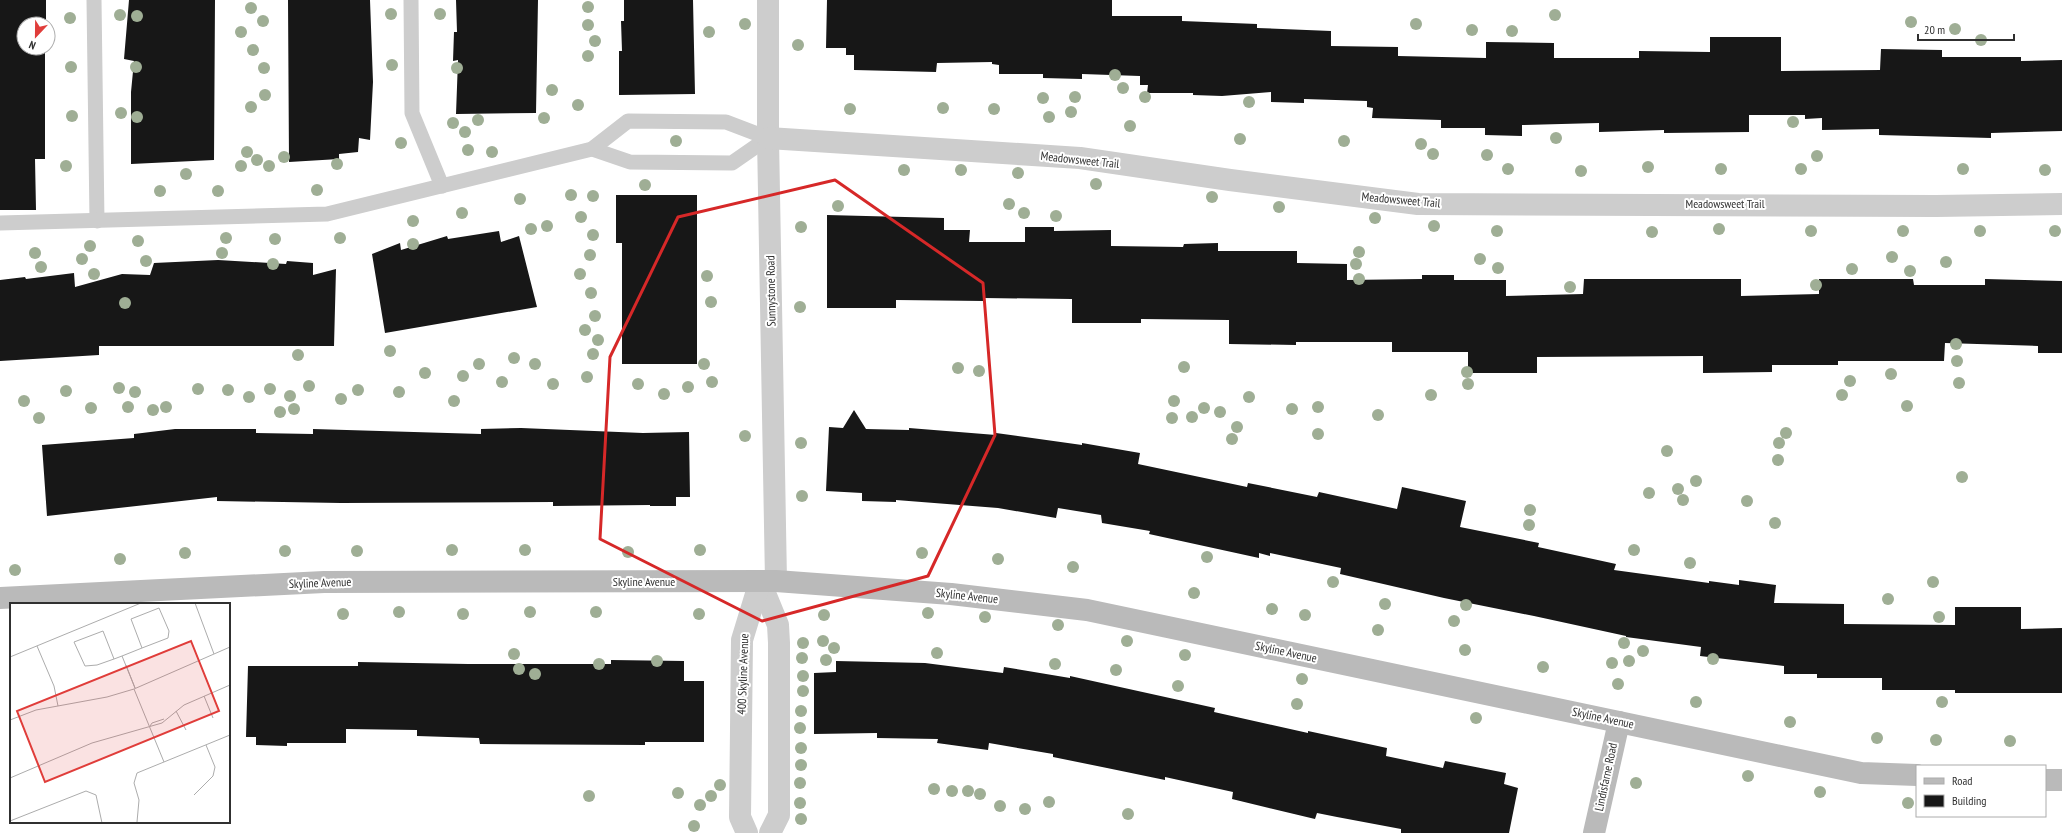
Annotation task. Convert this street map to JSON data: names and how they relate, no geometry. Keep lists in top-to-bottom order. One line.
{"streets":{"street":["Meadowsweet Trail","Sunnystone Road","Skyline Avenue","400 Skyline Avenue","Lindisfarne Road"]},"crossings":[["Meadowsweet Trail","Sunnystone Road"],["Sunnystone Road","Skyline Avenue"],["Sunnystone Road","400 Skyline Avenue"],["Skyline Avenue","400 Skyline Avenue"],["Skyline Avenue","Lindisfarne Road"]],"legend":["Road","Building"],"scale_bar":"20 m","north":"bottom"}
